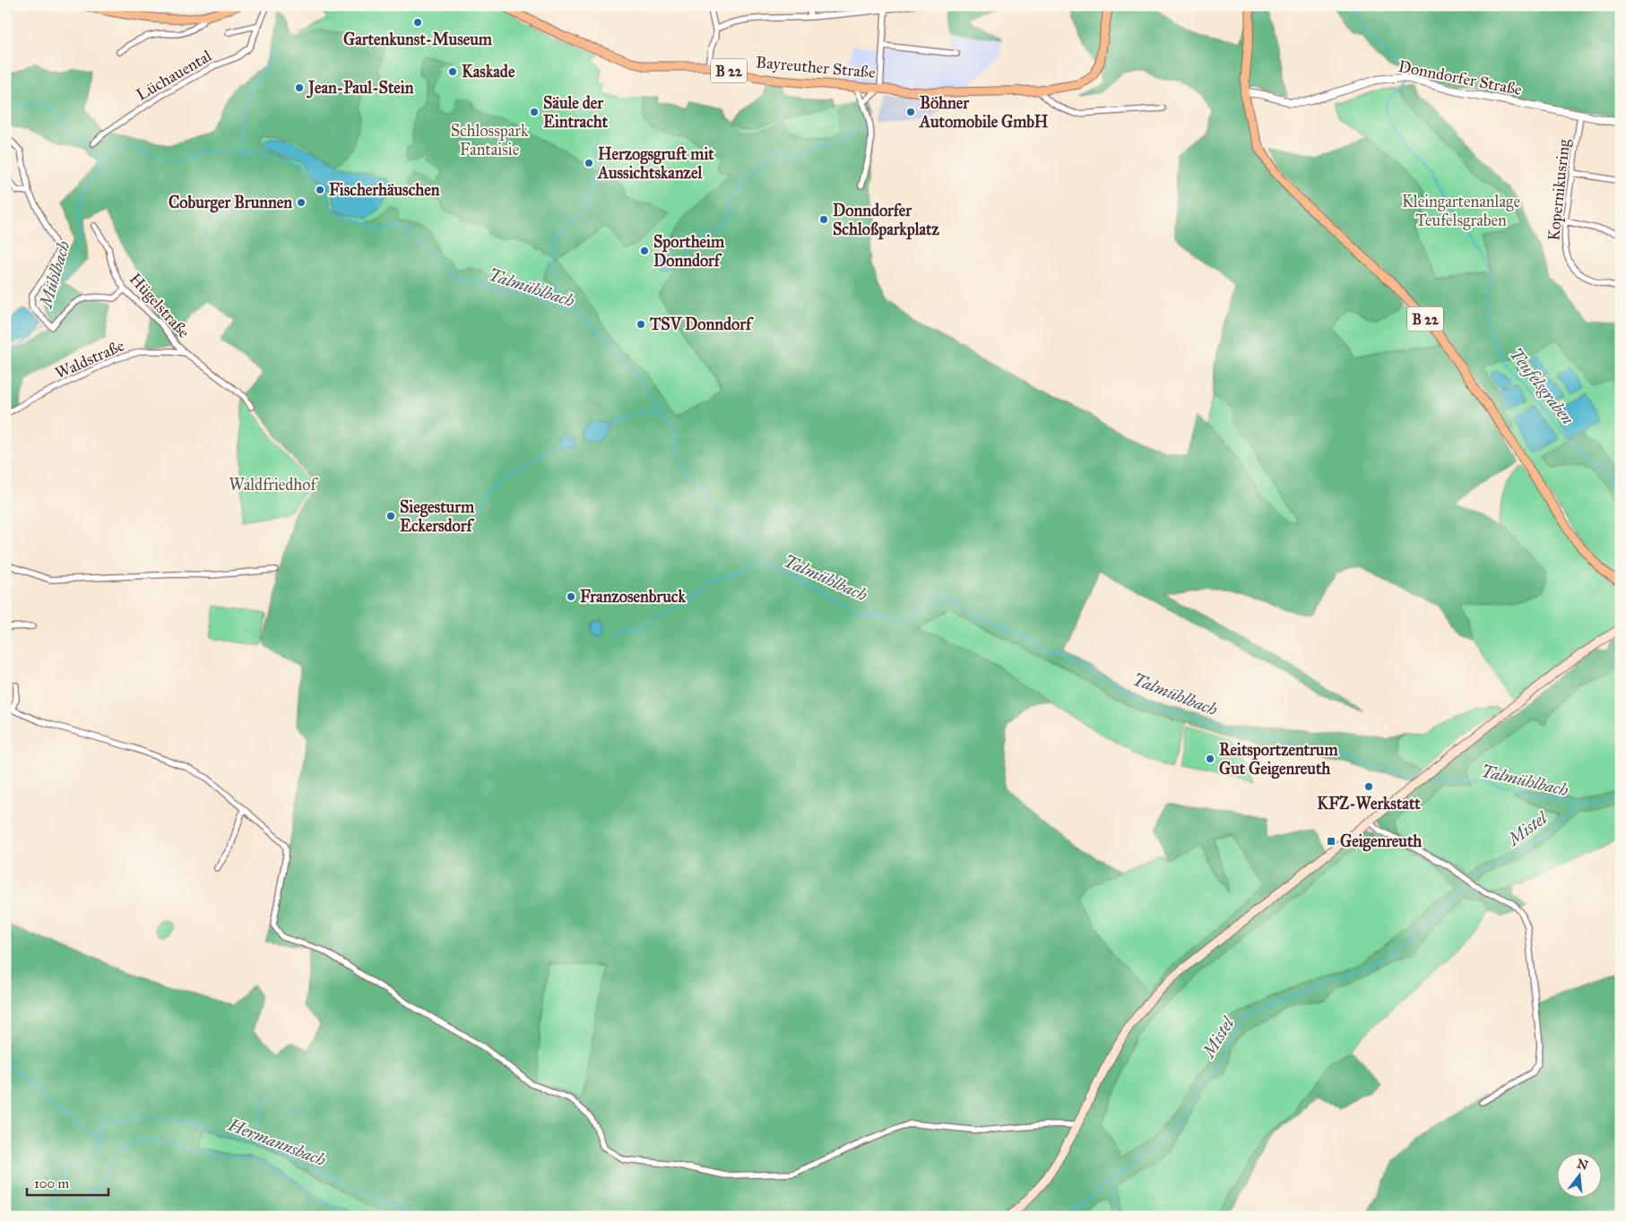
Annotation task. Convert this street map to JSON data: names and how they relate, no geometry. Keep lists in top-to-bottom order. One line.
{"streets":{"main road":["Bayreuther Straße","B 22"],"street":["Lüchauental","Donndorfer Straße","Kopernikusring","Hügelstraße","Waldstraße"]},"crossings":[["Bayreuther Straße","B 22"],["B 22","Donndorfer Straße"],["Donndorfer Straße","Kopernikusring"],["Hügelstraße","Waldstraße"]],"water":["Mühlbach","Talmühlbach","Teufelsgraben","Mistel","Hermannsbach"],"parks":["Schlosspark Fantaisie","Kleingartenanlage Teufelsgraben","Waldfriedhof"],"places":{"other":["Gartenkunst-Museum","Kaskade","Jean-Paul-Stein","Säule der Eintracht","Böhner Automobile GmbH","Herzogsgruft mit Aussichtskanzel","Fischerhäuschen","Coburger Brunnen","Donndorfer Schloßparkplatz","Sportheim Donndorf","TSV Donndorf","Siegesturm Eckersdorf","Franzosenbruck","Reitsportzentrum Gut Geigenreuth","KFZ-Werkstatt"],"transit":["Geigenreuth"]},"scale_bar":"100 m","north":"top"}
